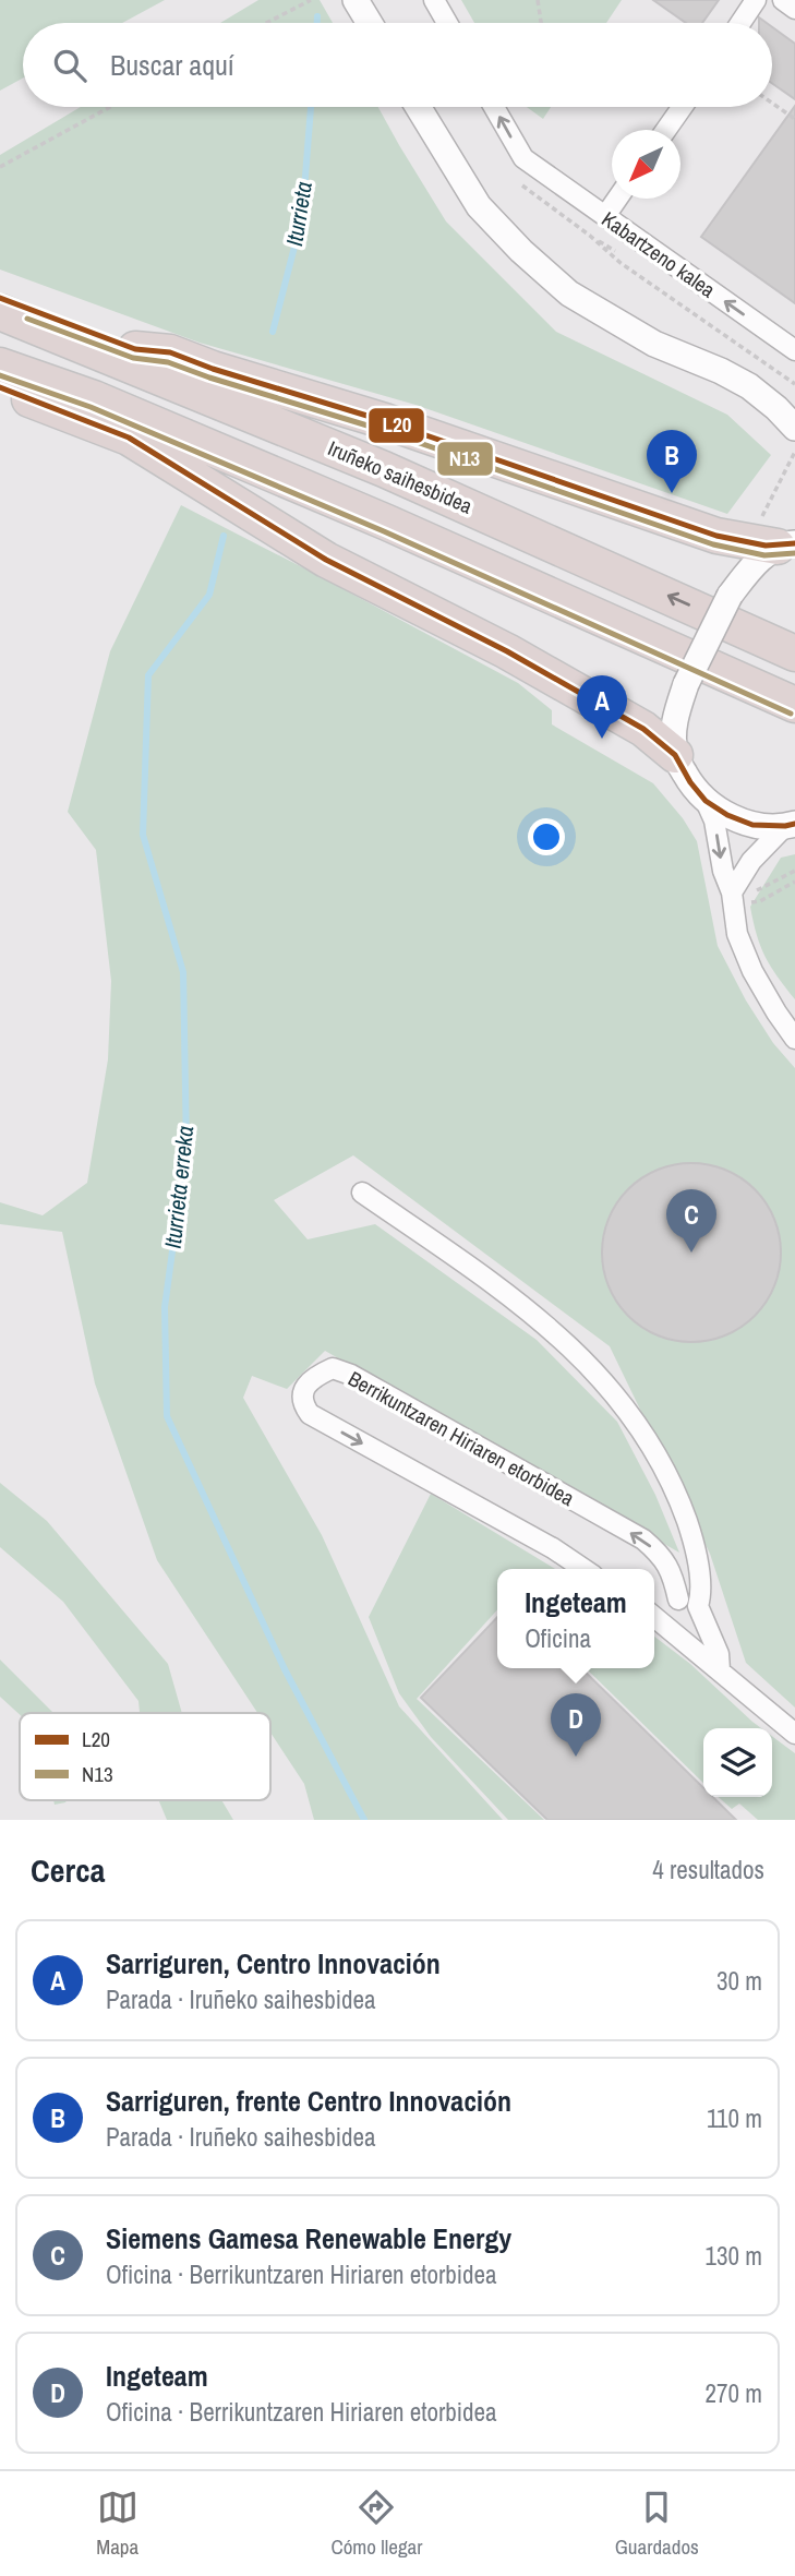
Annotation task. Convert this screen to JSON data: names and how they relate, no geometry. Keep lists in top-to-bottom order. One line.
{"streets":{"highway":["Iruñeko saihesbidea"],"street":["Kabartzeno kalea","Berrikuntzaren Hiriaren etorbidea"]},"water":["Iturrieta","Iturrieta erreka"],"lines":["transit line L20","transit line N13"],"legend":["L20","N13"],"north":"bottom left","page":{"search":"Buscar aquí","pins":["B","A","C","D"],"popup":["Ingeteam","Oficina"],"heading":["Cerca","4 resultados"],"list":[{"mark":"A","name":"Sarriguren, Centro Innovación","note":"Parada · Iruñeko saihesbidea","value":"30 m"},{"mark":"B","name":"Sarriguren, frente Centro Innovación","note":"Parada · Iruñeko saihesbidea","value":"110 m"},{"mark":"C","name":"Siemens Gamesa Renewable Energy","note":"Oficina · Berrikuntzaren Hiriaren etorbidea","value":"130 m"},{"mark":"D","name":"Ingeteam","note":"Oficina · Berrikuntzaren Hiriaren etorbidea","value":"270 m"}],"nav":["Mapa","Cómo llegar","Guardados"]}}
